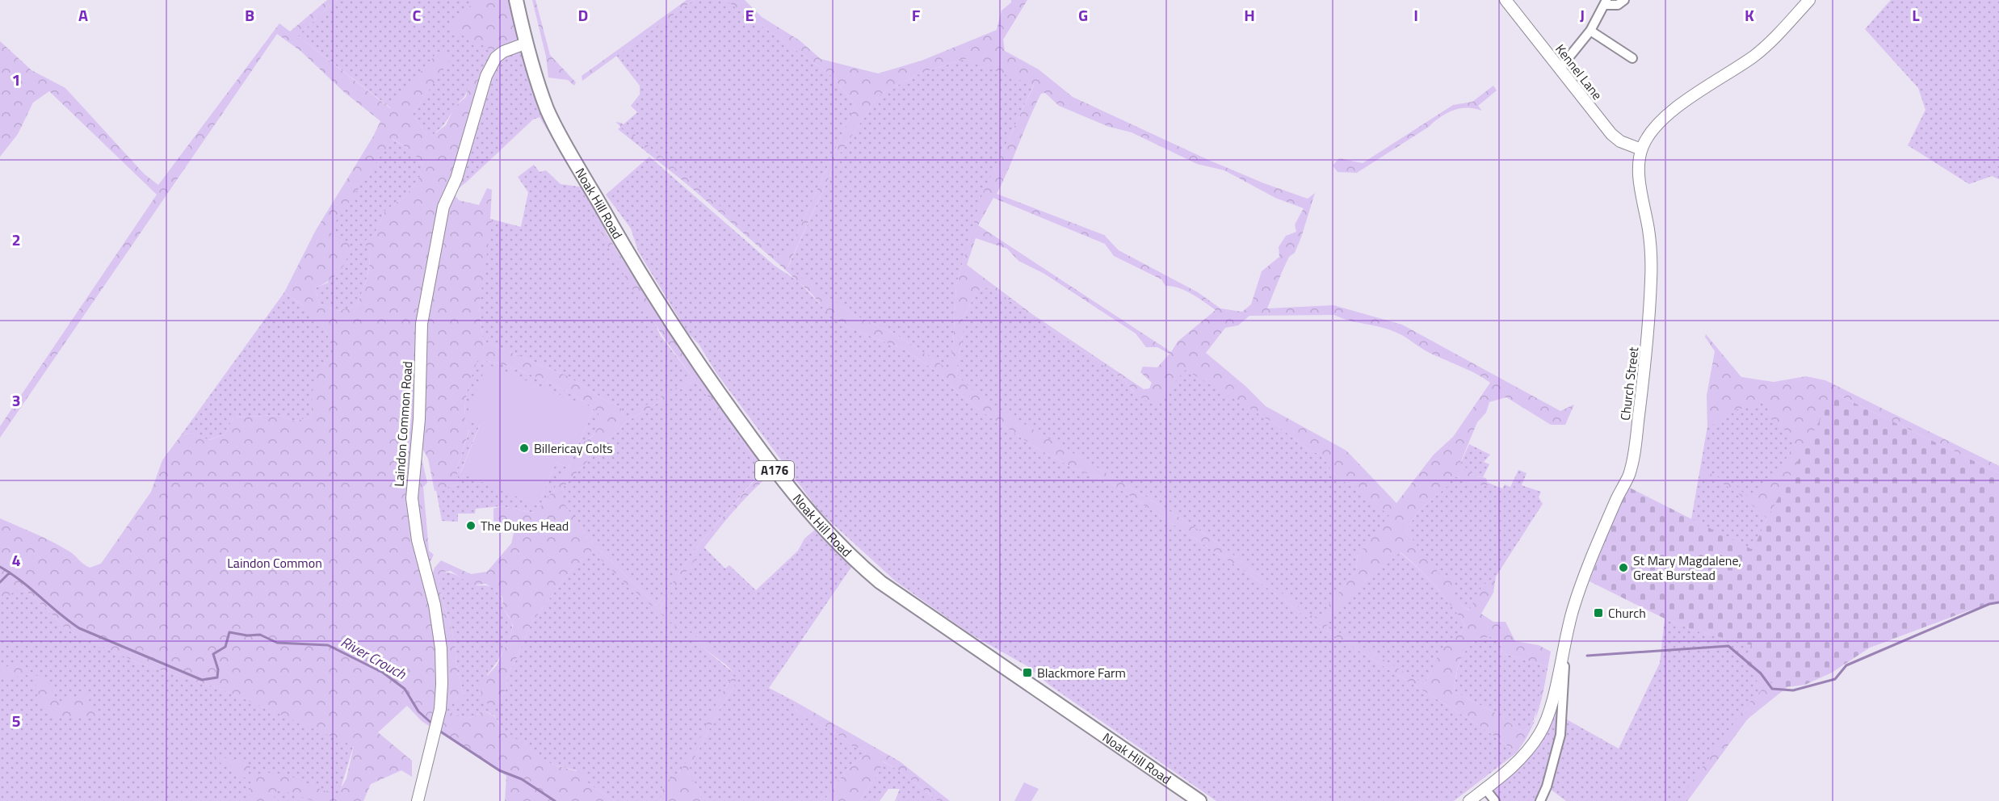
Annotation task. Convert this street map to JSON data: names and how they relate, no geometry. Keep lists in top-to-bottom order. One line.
{"streets":{"main road":["Noak Hill Road","A176"],"street":["Kennel Lane","Church Street","Laindon Common Road"]},"crossings":[["Kennel Lane","Church Street"],["Noak Hill Road","Laindon Common Road"]],"water":["River Crouch"],"parks":["Laindon Common"],"places":{"other":["Billericay Colts","The Dukes Head","St Mary Magdalene, Great Burstead"],"transit":["Church","Blackmore Farm"]},"grid":{"columns":["A","B","C","D","E","F","G","H","I","J","K","L"],"rows":["1","2","3","4","5"]}}
